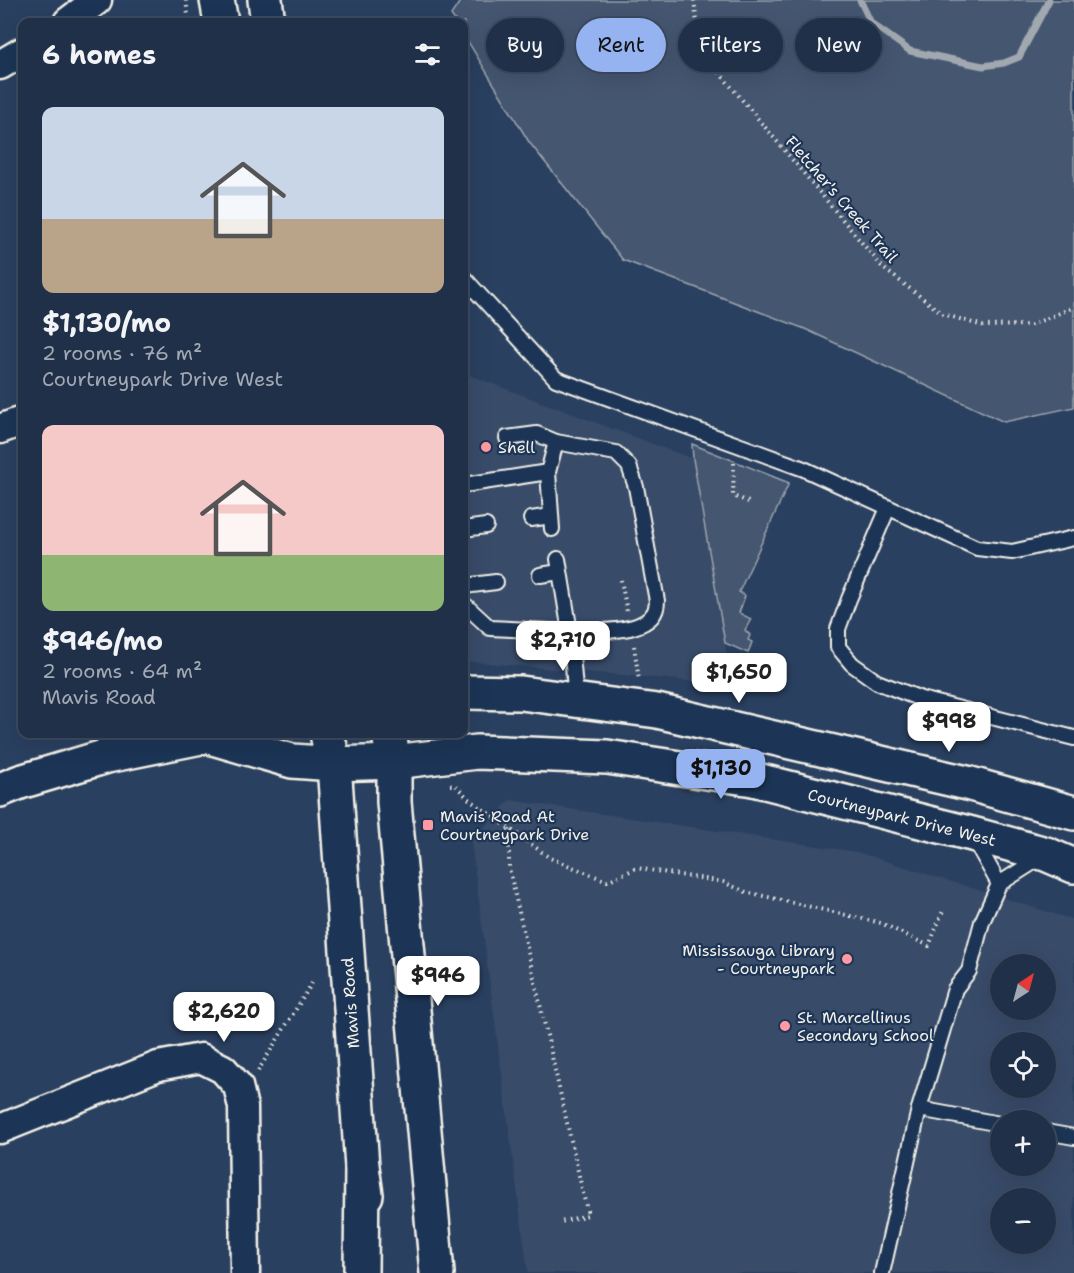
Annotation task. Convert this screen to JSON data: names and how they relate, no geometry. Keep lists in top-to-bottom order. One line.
{"streets":{"main road":["Courtneypark Drive West","Mavis Road"],"path":["Fletcher's Creek Trail"]},"crossings":[["Courtneypark Drive West","Mavis Road"]],"places":{"other":["Shell","Mississauga Library - Courtneypark","St. Marcellinus Secondary School"],"transit":["Mavis Road At Courtneypark Drive"]},"north":"top right","page":{"chip":["Buy","Rent","Filters","New"],"heading":"6 homes","list":[{"name":"$1,130/mo","note":"2 rooms · 76 m² · Courtneypark Drive West"},{"name":"$946/mo","note":"2 rooms · 64 m² · Mavis Road"}],"price":["$2,710","$1,650","$998","$1,130","$946","$2,620"],"map_buttons":["+","−"]}}
